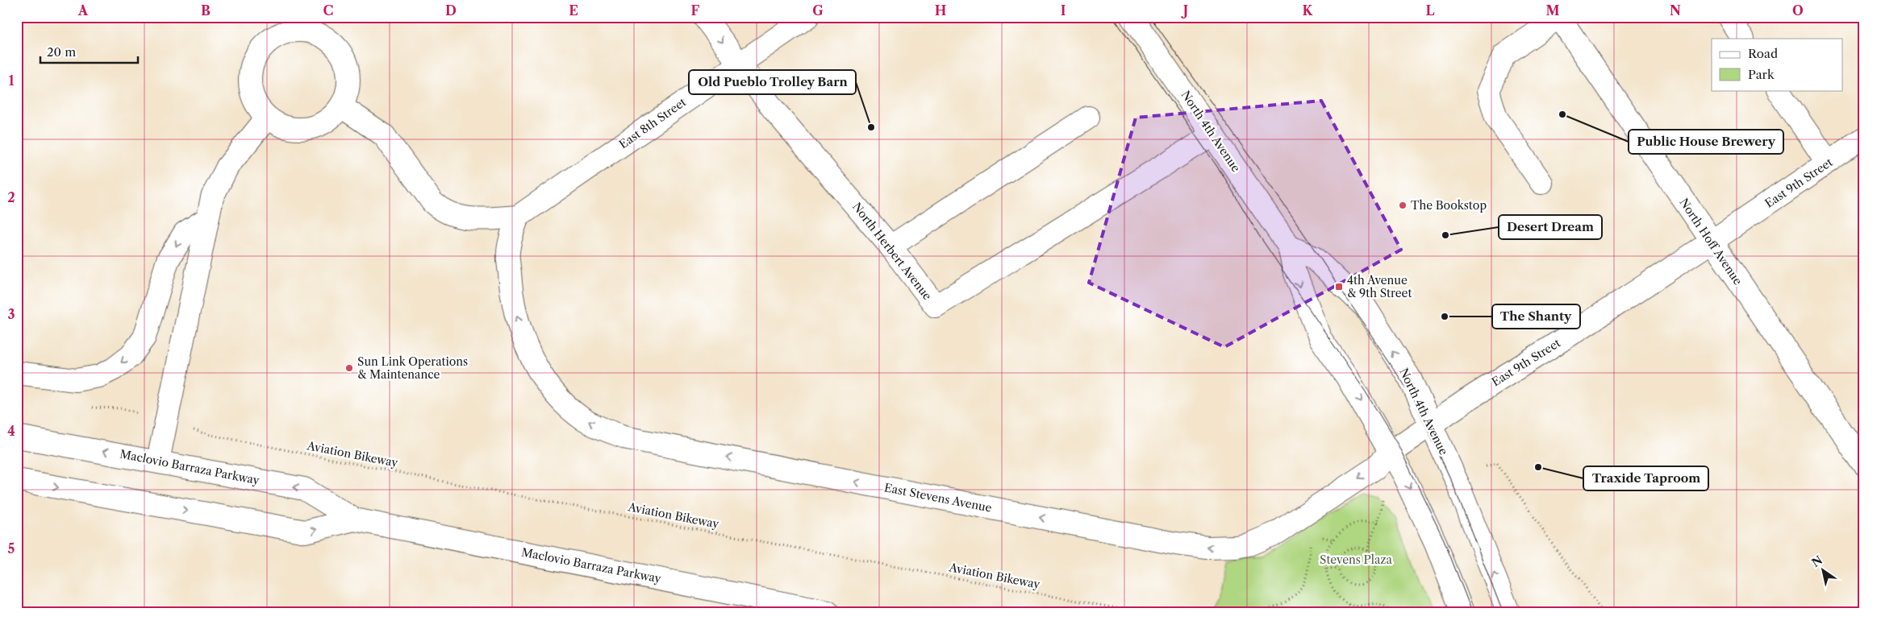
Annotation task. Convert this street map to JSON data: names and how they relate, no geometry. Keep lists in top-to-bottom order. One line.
{"streets":{"street":["East 8th Street","North 4th Avenue","East 9th Street","North Hoff Avenue","North Herbert Avenue","Maclovio Barraza Parkway","East Stevens Avenue"],"path":["Aviation Bikeway"]},"crossings":[["East 8th Street","North Herbert Avenue"],["East 8th Street","East Stevens Avenue"],["North 4th Avenue","East 9th Street"],["North 4th Avenue","North Herbert Avenue"],["East 9th Street","North Hoff Avenue"],["East 9th Street","East Stevens Avenue"]],"one_way":["East Stevens Avenue"],"parks":["Stevens Plaza"],"places":{"other":["Public House Brewery","Old Pueblo Trolley Barn","The Bookstop","Desert Dream","The Shanty","Sun Link Operations & Maintenance","Traxide Taproom"],"transit":["4th Avenue & 9th Street"]},"legend":["Road","Park"],"scale_bar":"20 m","north":"top left","grid":{"columns":["A","B","C","D","E","F","G","H","I","J","K","L","M","N","O"],"rows":["1","2","3","4","5"]}}
